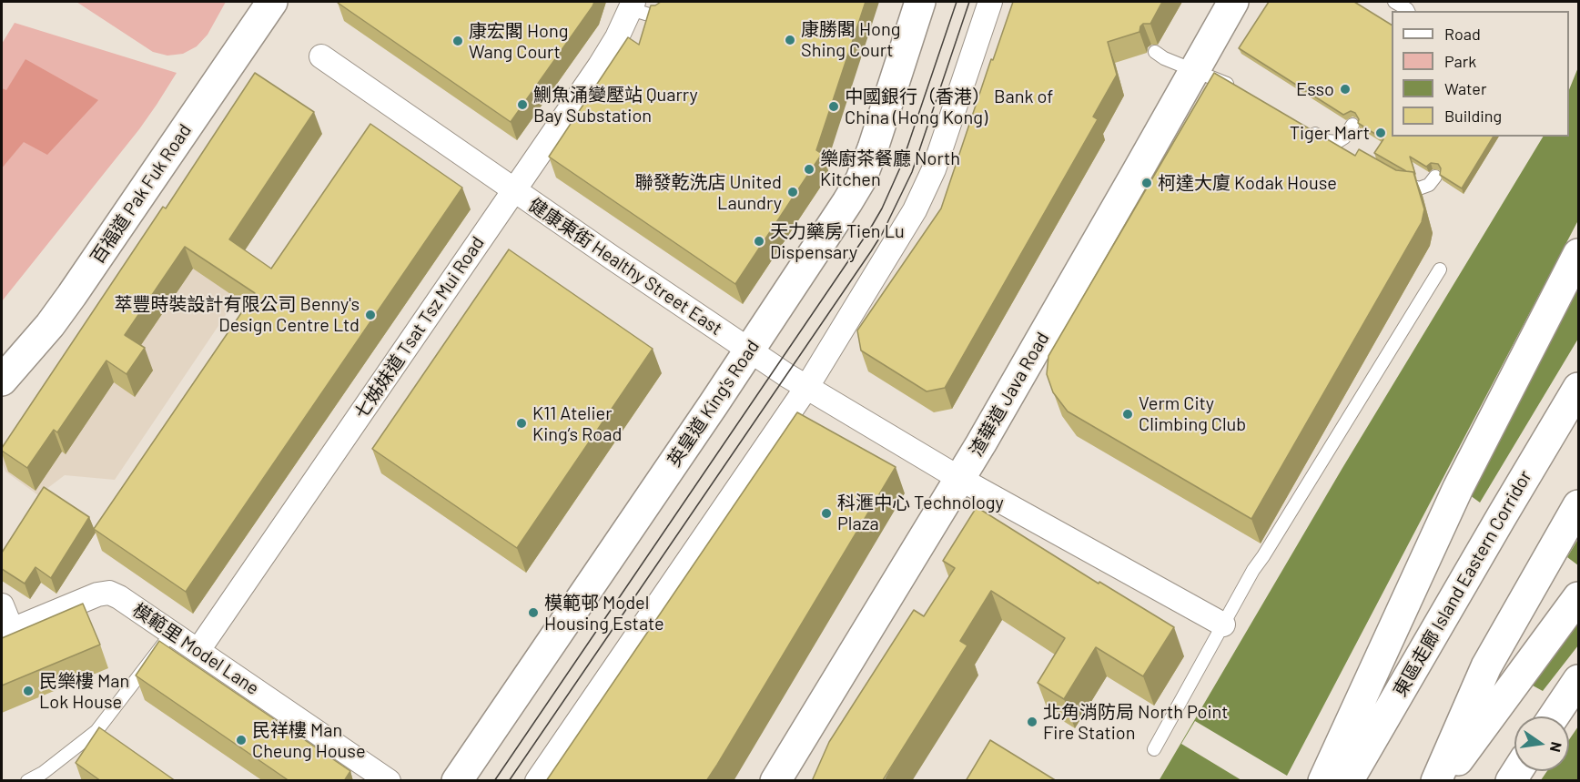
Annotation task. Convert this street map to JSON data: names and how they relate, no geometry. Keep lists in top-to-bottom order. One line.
{"streets":{"main road":["百福道 Pak Fuk Road","渣華道 Java Road","英皇道 King's Road","東區走廊 Island Eastern Corridor"],"street":["健康東街 Healthy Street East","七姊妹道 Tsat Tsz Mui Road","模範里 Model Lane"]},"crossings":[["健康東街 Healthy Street East","七姊妹道 Tsat Tsz Mui Road"],["健康東街 Healthy Street East","渣華道 Java Road"],["健康東街 Healthy Street East","英皇道 King's Road"],["七姊妹道 Tsat Tsz Mui Road","模範里 Model Lane"]],"places":["康勝閣 Hong Shing Court","康宏閣 Hong Wang Court","Esso","鰂魚涌變壓站 Quarry Bay Substation","中國銀行（香港） Bank of China (Hong Kong)","Tiger Mart","樂廚茶餐廳 North Kitchen","柯達大廈 Kodak House","聯發乾洗店 United Laundry","天力藥房 Tien Lu Dispensary","萃豐時裝設計有限公司 Benny's Design Centre Ltd","Verm City Climbing Club","K11 Atelier King’s Road","科滙中心 Technology Plaza","模範邨 Model Housing Estate","民樂樓 Man Lok House","北角消防局 North Point Fire Station","民祥樓 Man Cheung House"],"legend":["Road","Park","Water","Building"],"north":"right"}
